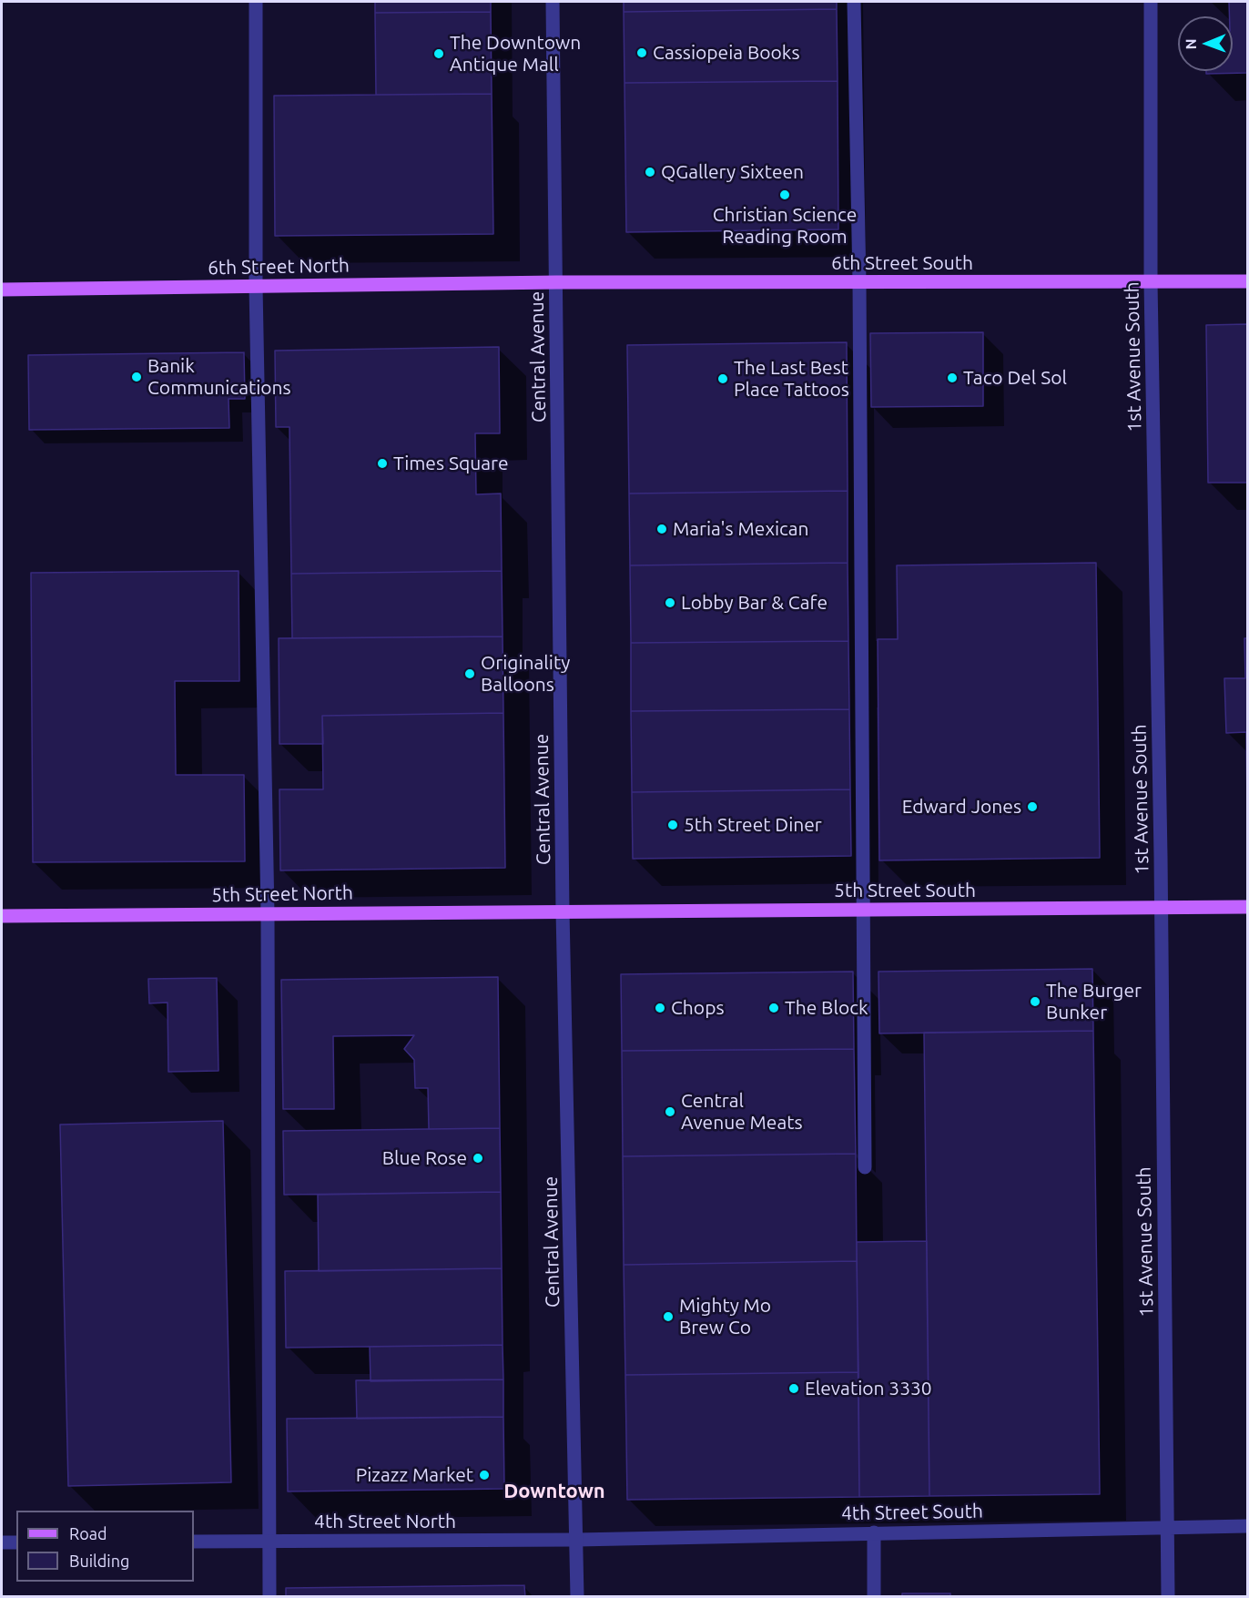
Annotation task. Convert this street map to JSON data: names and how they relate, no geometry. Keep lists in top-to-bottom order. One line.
{"streets":{"main road":["6th Street South","6th Street North","5th Street South","5th Street North"],"street":["Central Avenue","1st Avenue South","4th Street South","4th Street North"]},"crossings":[["6th Street South","6th Street North"],["6th Street South","Central Avenue"],["6th Street South","1st Avenue South"],["6th Street North","Central Avenue"],["Central Avenue","5th Street South"],["Central Avenue","5th Street North"],["Central Avenue","4th Street South"],["Central Avenue","4th Street North"],["1st Avenue South","5th Street South"],["1st Avenue South","4th Street South"],["5th Street South","5th Street North"],["4th Street South","4th Street North"]],"districts":["Downtown"],"places":["Cassiopeia Books","The Downtown Antique Mall","QGallery Sixteen","Christian Science Reading Room","Banik Communications","Taco Del Sol","The Last Best Place Tattoos","Times Square","Maria's Mexican","Lobby Bar & Cafe","Originality Balloons","Edward Jones","5th Street Diner","The Burger Bunker","Chops","The Block","Central Avenue Meats","Blue Rose","Mighty Mo Brew Co","Elevation 3330","Pizazz Market"],"legend":["Road","Building"],"north":"left"}
